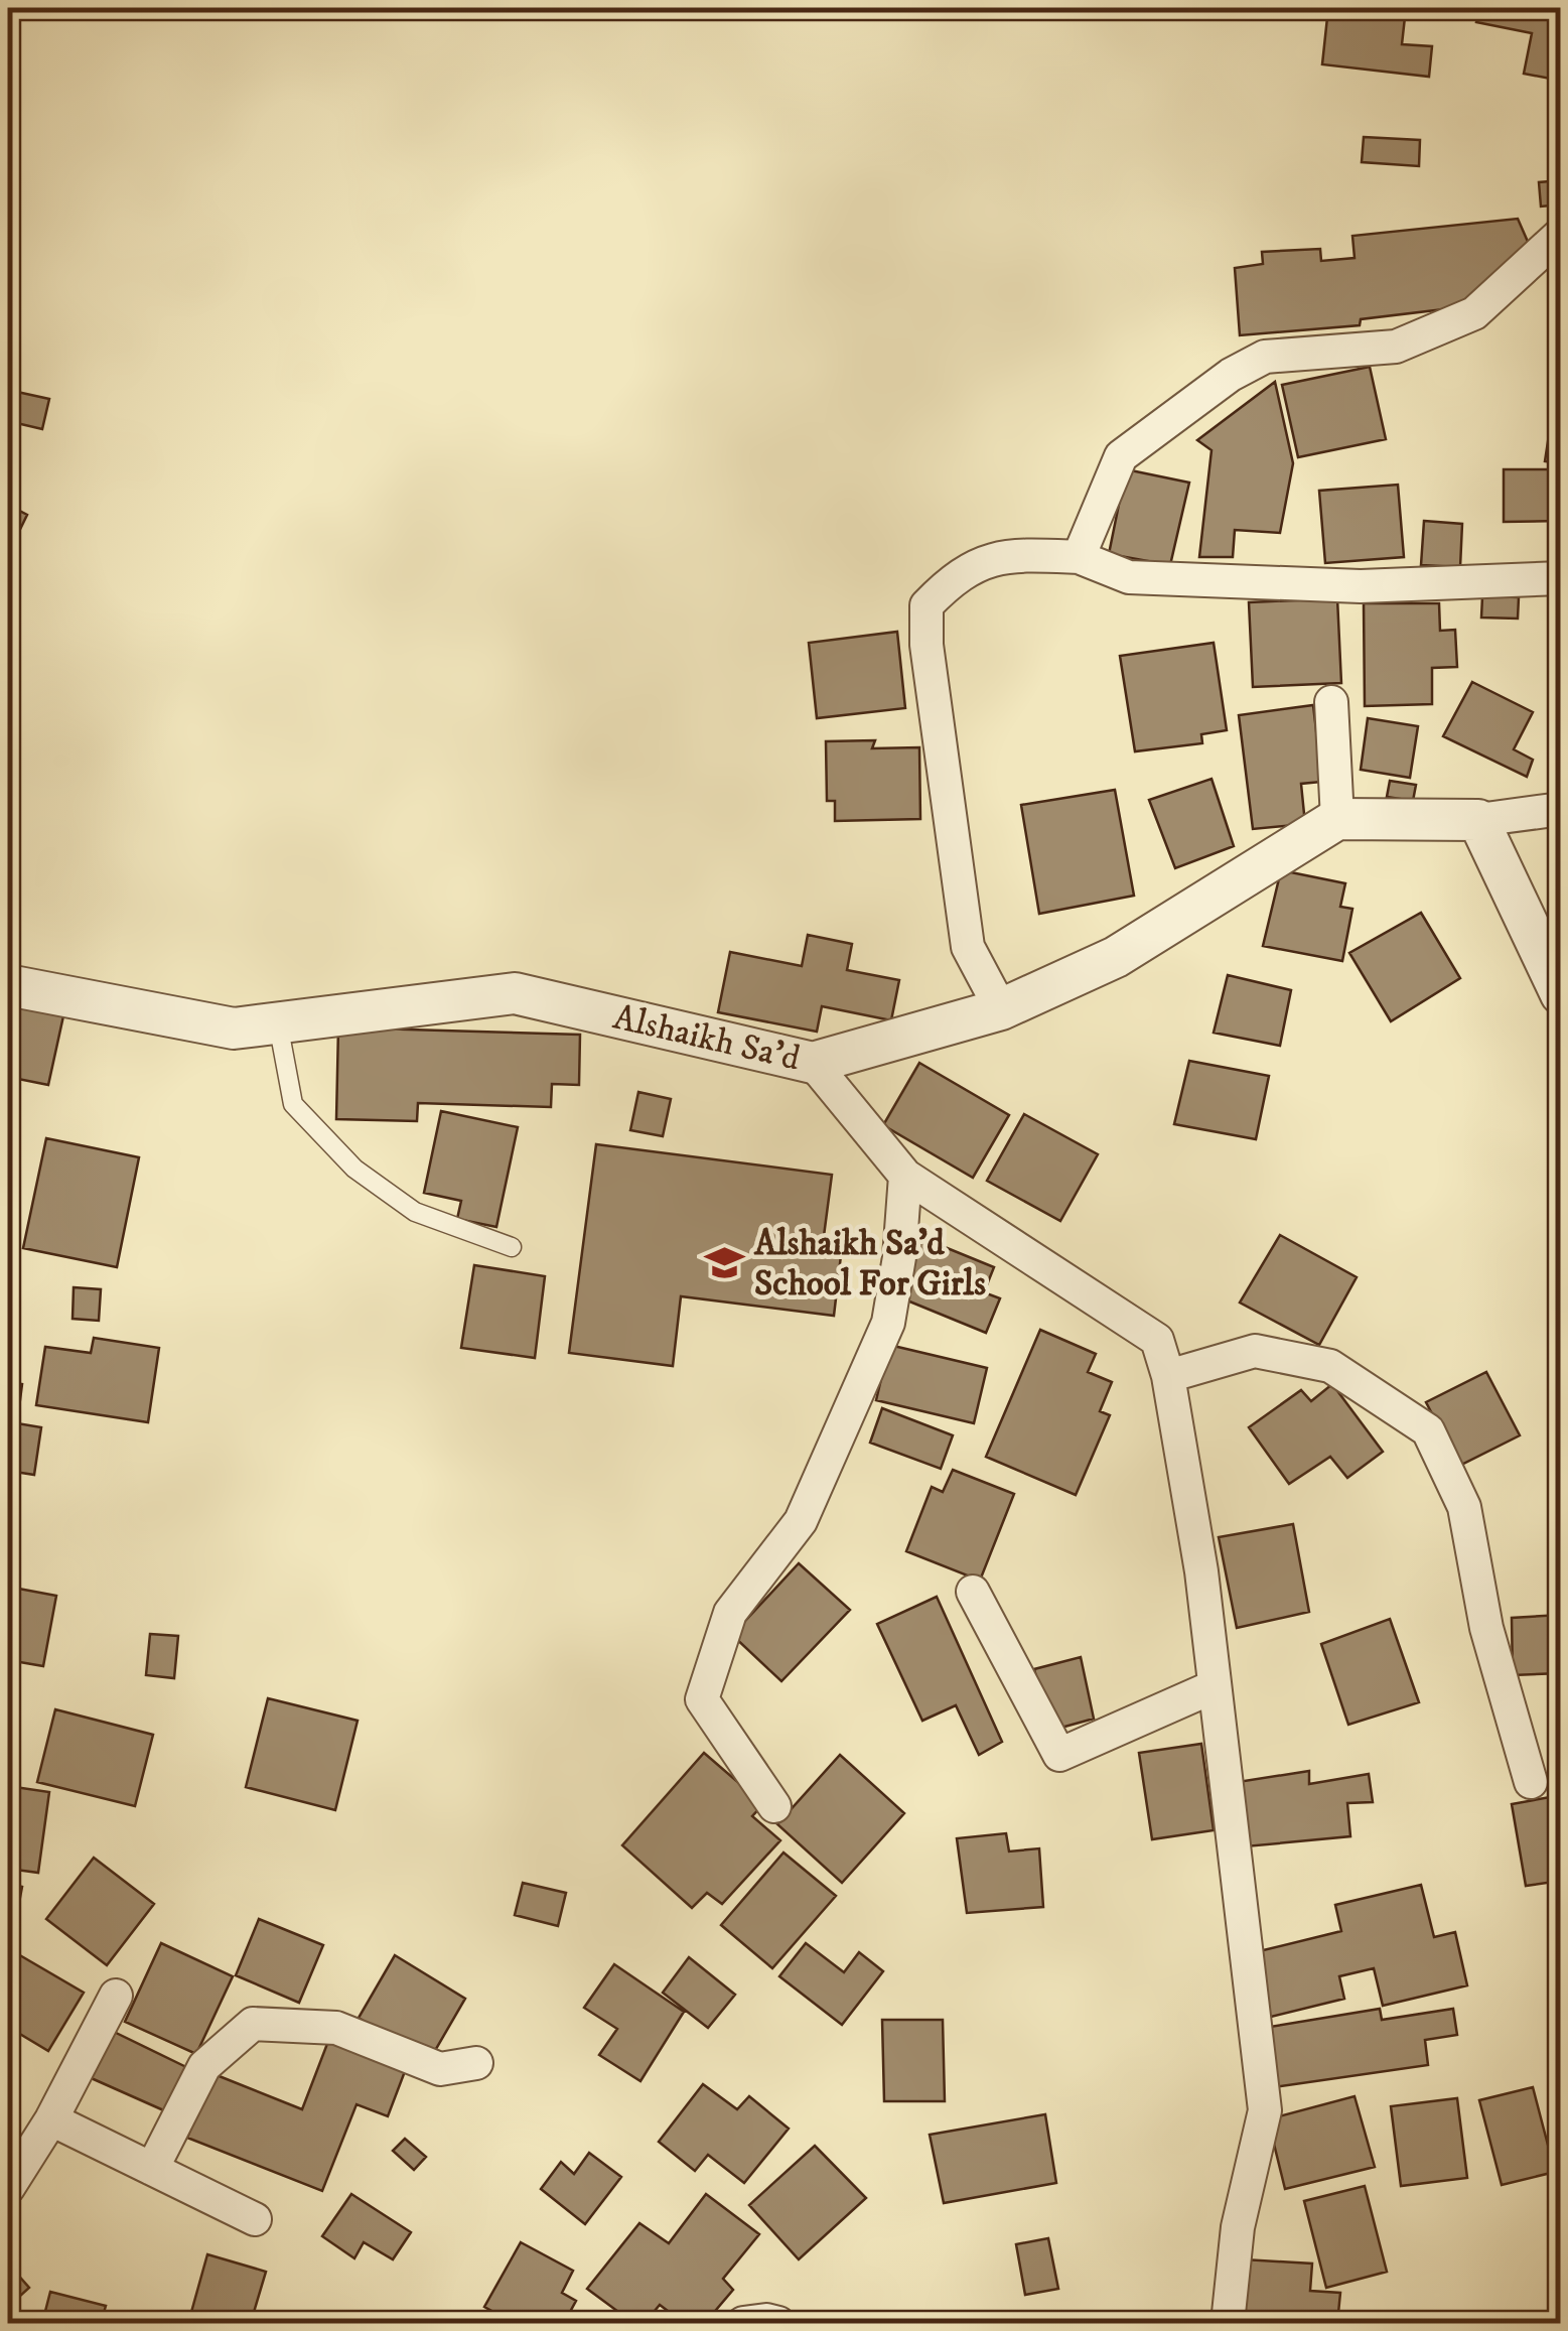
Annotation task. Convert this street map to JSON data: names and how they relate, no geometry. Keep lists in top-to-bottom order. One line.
{"streets":{"street":["Alshaikh Sa'd"]},"places":{"school or university":["Alshaikh Sa'd School For Girls"]}}
